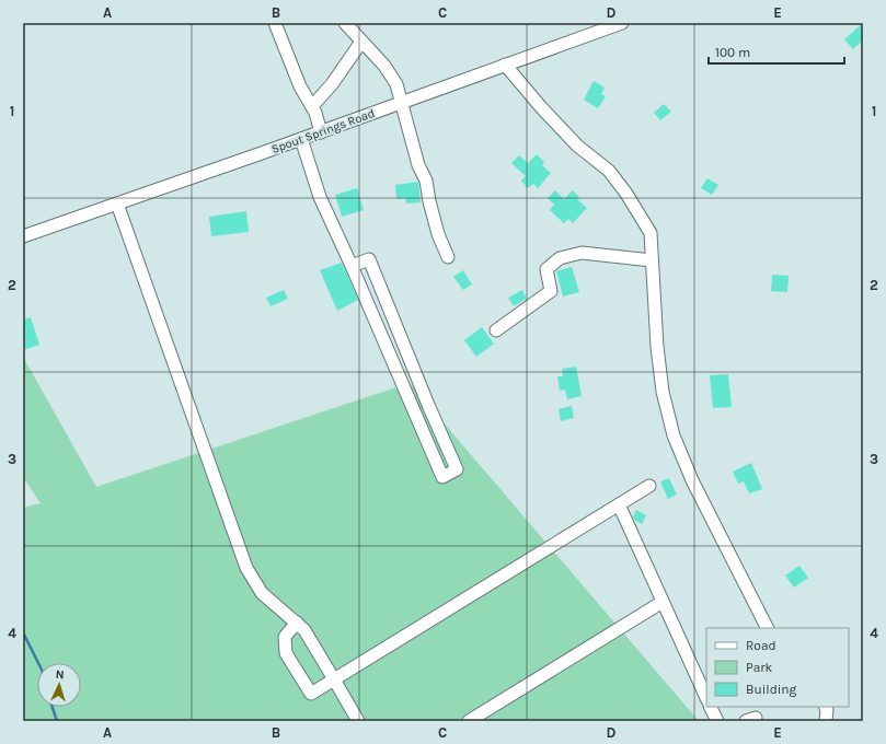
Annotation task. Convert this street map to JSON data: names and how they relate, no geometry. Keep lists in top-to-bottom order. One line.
{"streets":{"street":["Spout Springs Road"]},"legend":["Road","Park","Building"],"scale_bar":"100 m","north":"top","grid":{"columns":["A","B","C","D","E"],"rows":["1","2","3","4"]}}
